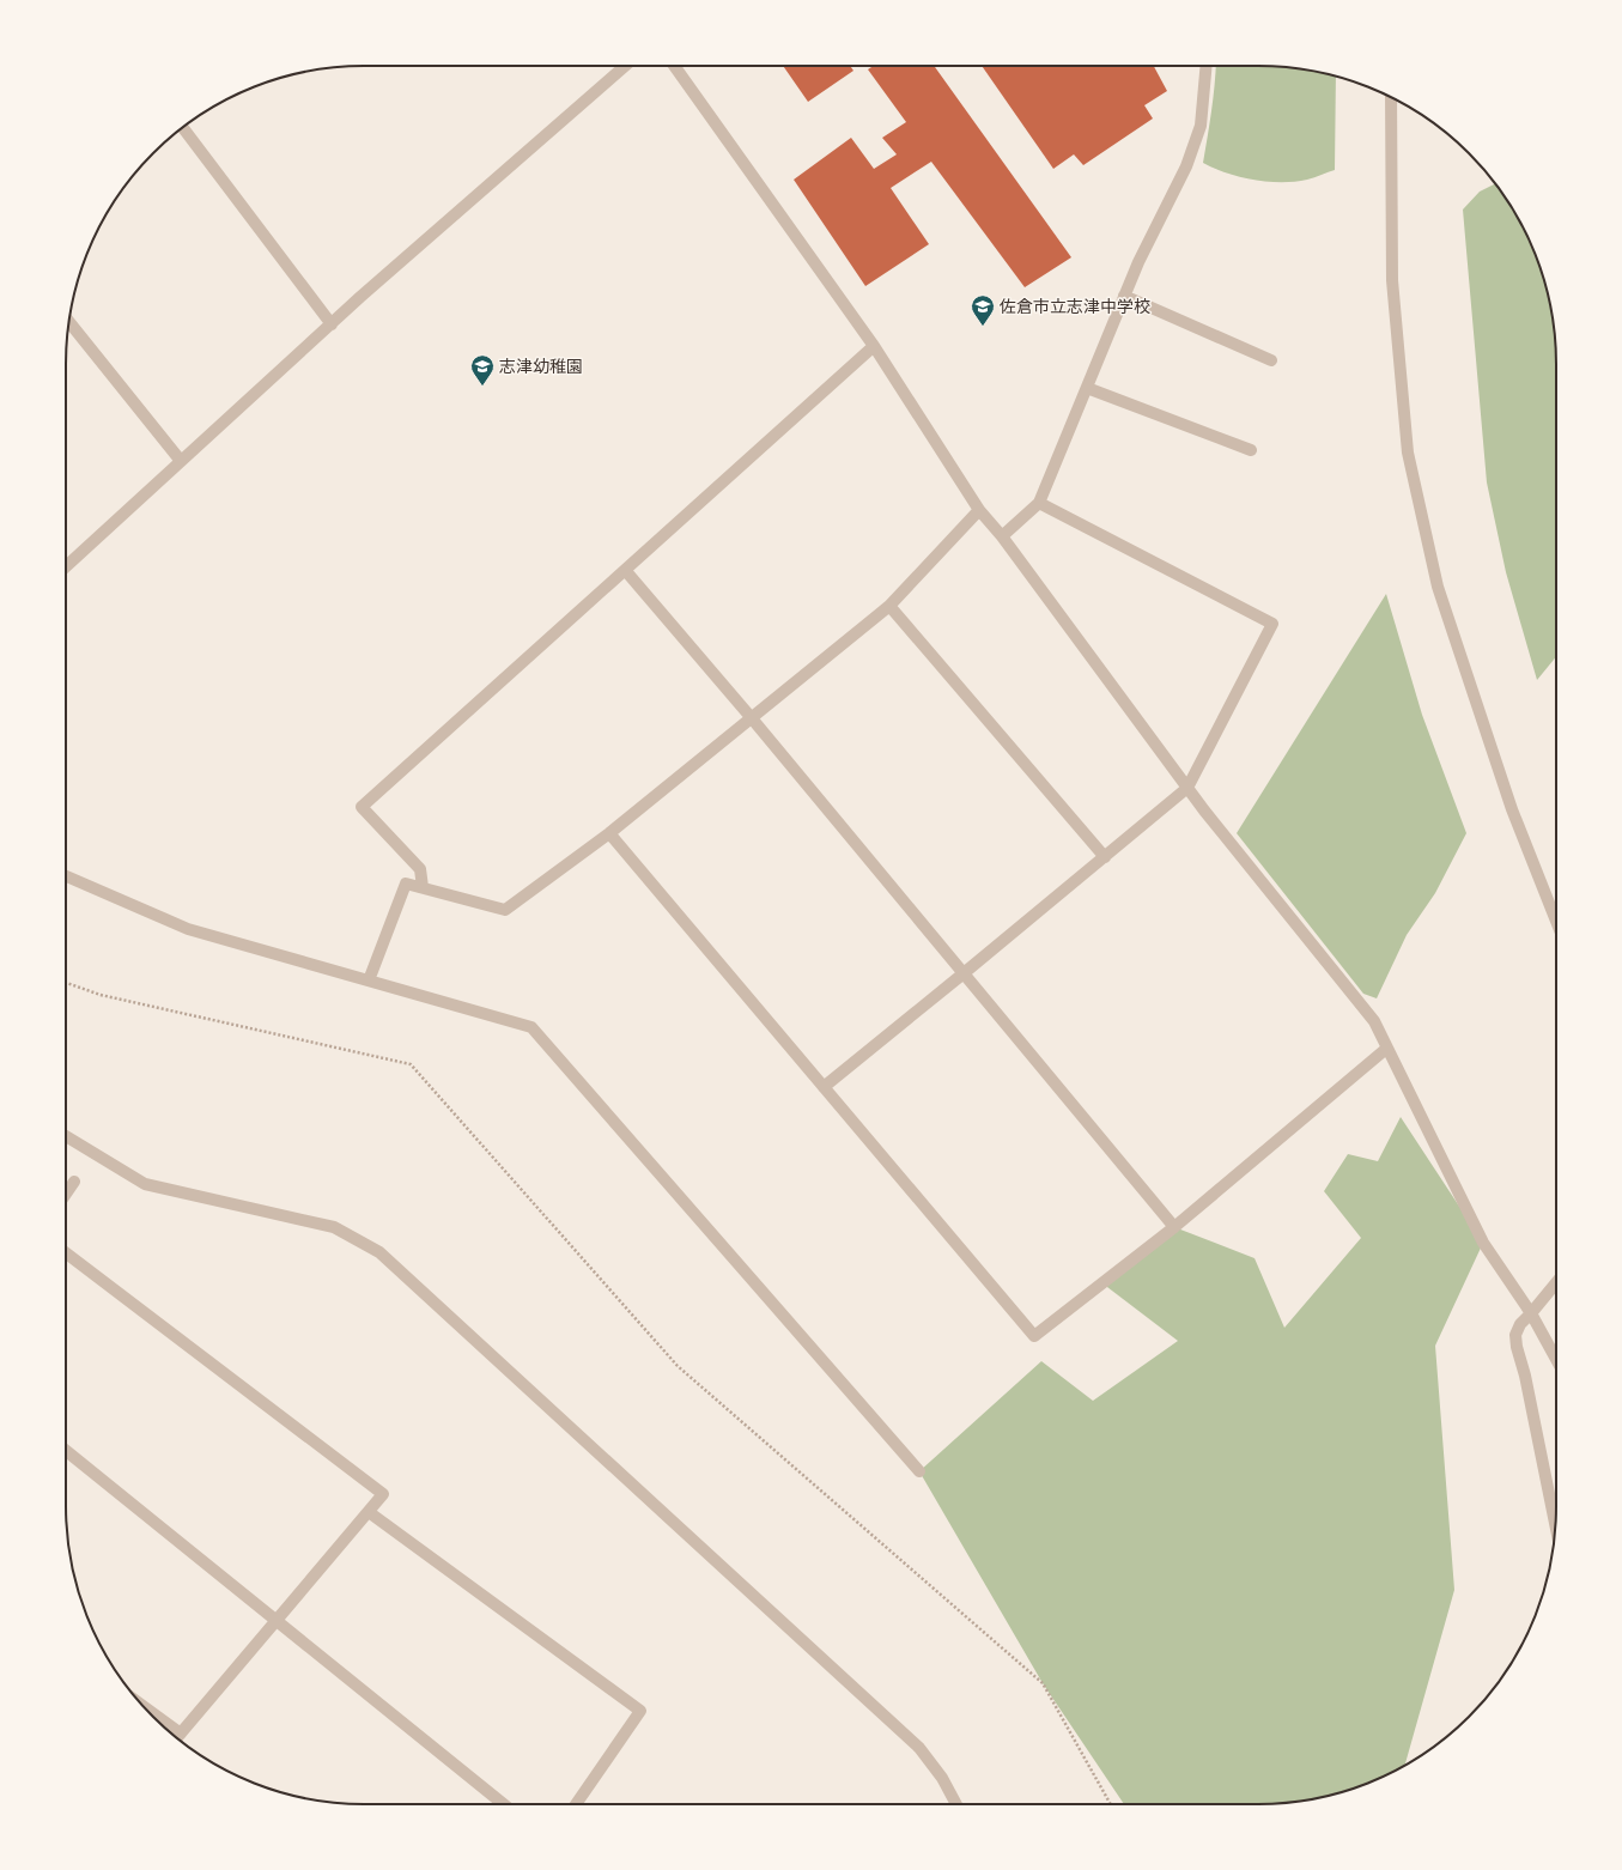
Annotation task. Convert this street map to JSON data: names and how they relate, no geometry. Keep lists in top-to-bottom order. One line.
{"places":{"school or university":["佐倉市立志津中学校","志津幼稚園"]}}
